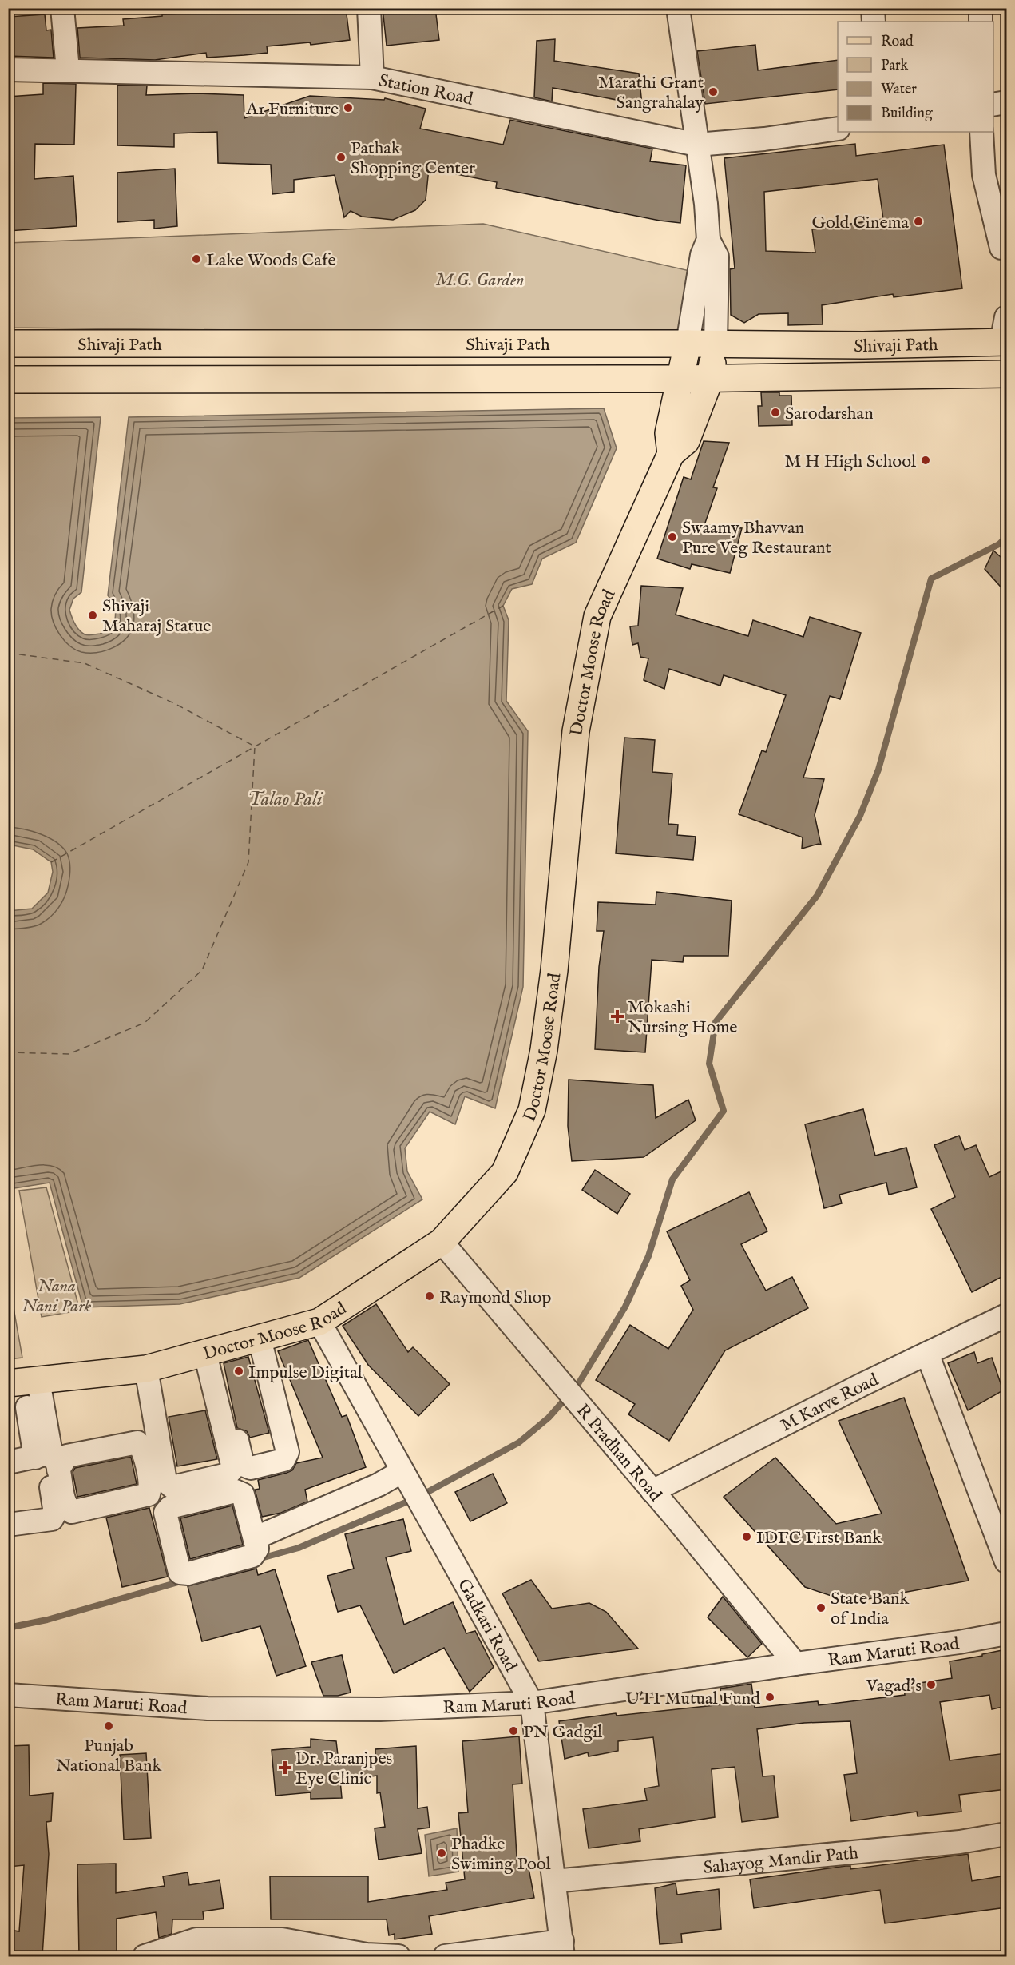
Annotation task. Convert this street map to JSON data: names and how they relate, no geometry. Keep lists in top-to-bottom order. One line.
{"streets":{"main road":["Shivaji Path","Doctor Moose Road"],"street":["Station Road","M Karve Road","R Pradhan Road","Gadkari Road","Ram Maruti Road","Sahayog Mandir Path"]},"crossings":[["Shivaji Path","Doctor Moose Road"],["Doctor Moose Road","R Pradhan Road"],["Doctor Moose Road","Gadkari Road"],["M Karve Road","R Pradhan Road"],["R Pradhan Road","Ram Maruti Road"],["Gadkari Road","Ram Maruti Road"],["Gadkari Road","Sahayog Mandir Path"]],"water":["Talao Pali"],"parks":["M.G. Garden","Nana Nani Park"],"places":{"other":["Marathi Grant Sangrahalay","A1 Furniture","Pathak Shopping Center","Gold Cinema","Lake Woods Cafe","Sarodarshan","M H High School","Swaamy Bhavvan Pure Veg Restaurant","Shivaji Maharaj Statue","Raymond Shop","Impulse Digital","IDFC First Bank","State Bank of India","Vagad's","UTI Mutual Fund","Punjab National Bank","PN Gadgil","Phadke Swiming Pool"],"health":["Mokashi Nursing Home","Dr. Paranjpes Eye Clinic"]},"legend":["Road","Park","Water","Building"]}
